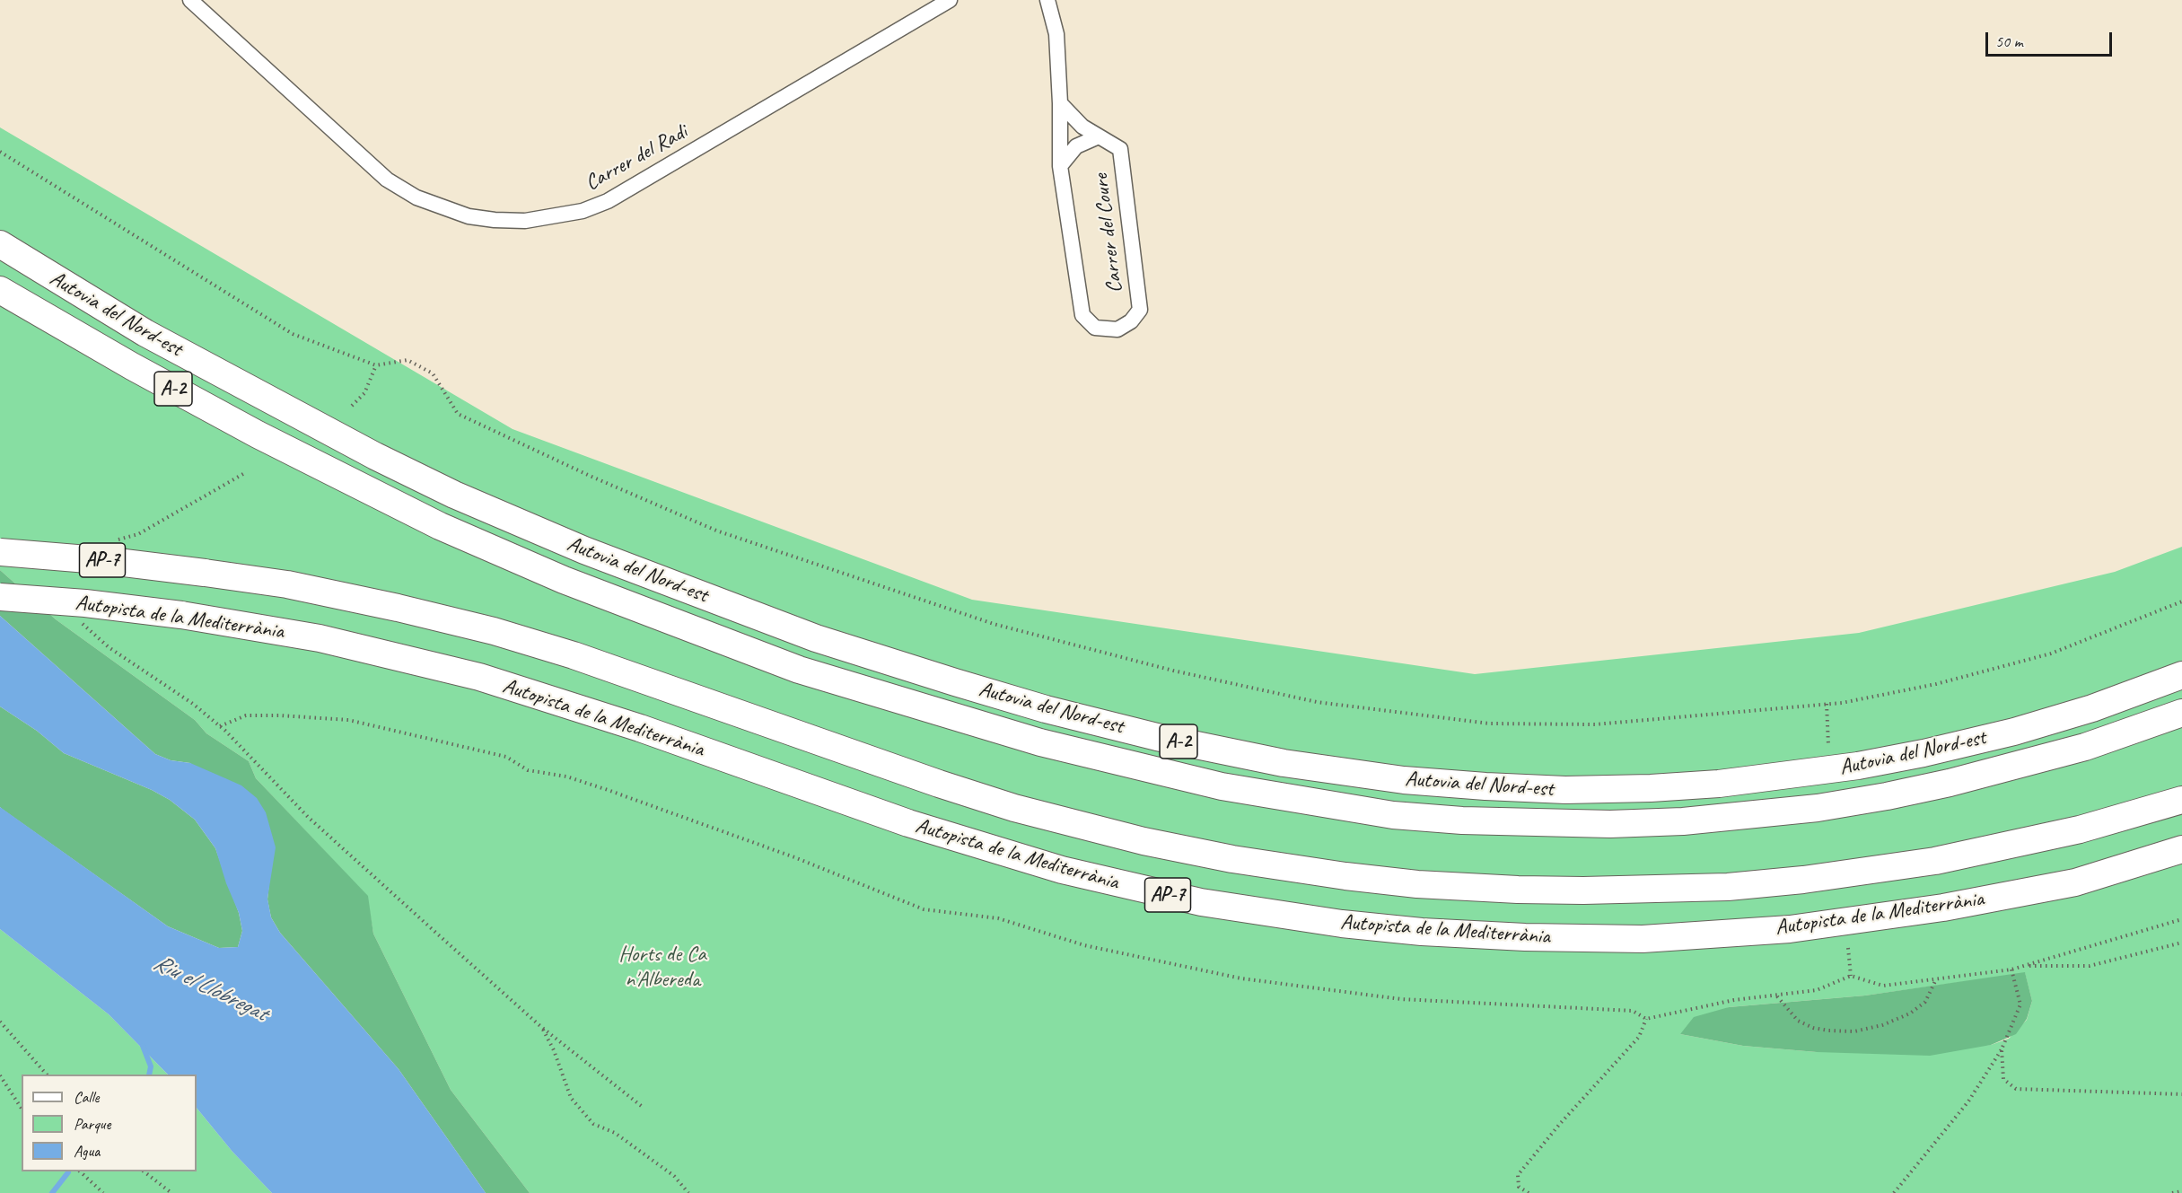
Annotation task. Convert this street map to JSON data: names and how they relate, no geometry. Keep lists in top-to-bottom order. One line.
{"streets":{"highway":["Autovia del Nord-est","A-2","AP-7","Autopista de la Mediterrània"],"street":["Carrer del Radi","Carrer del Coure"]},"water":["Riu el Llobregat"],"parks":["Horts de Ca n'Albereda"],"legend":["Calle","Parque","Agua"],"scale_bar":"50 m"}
